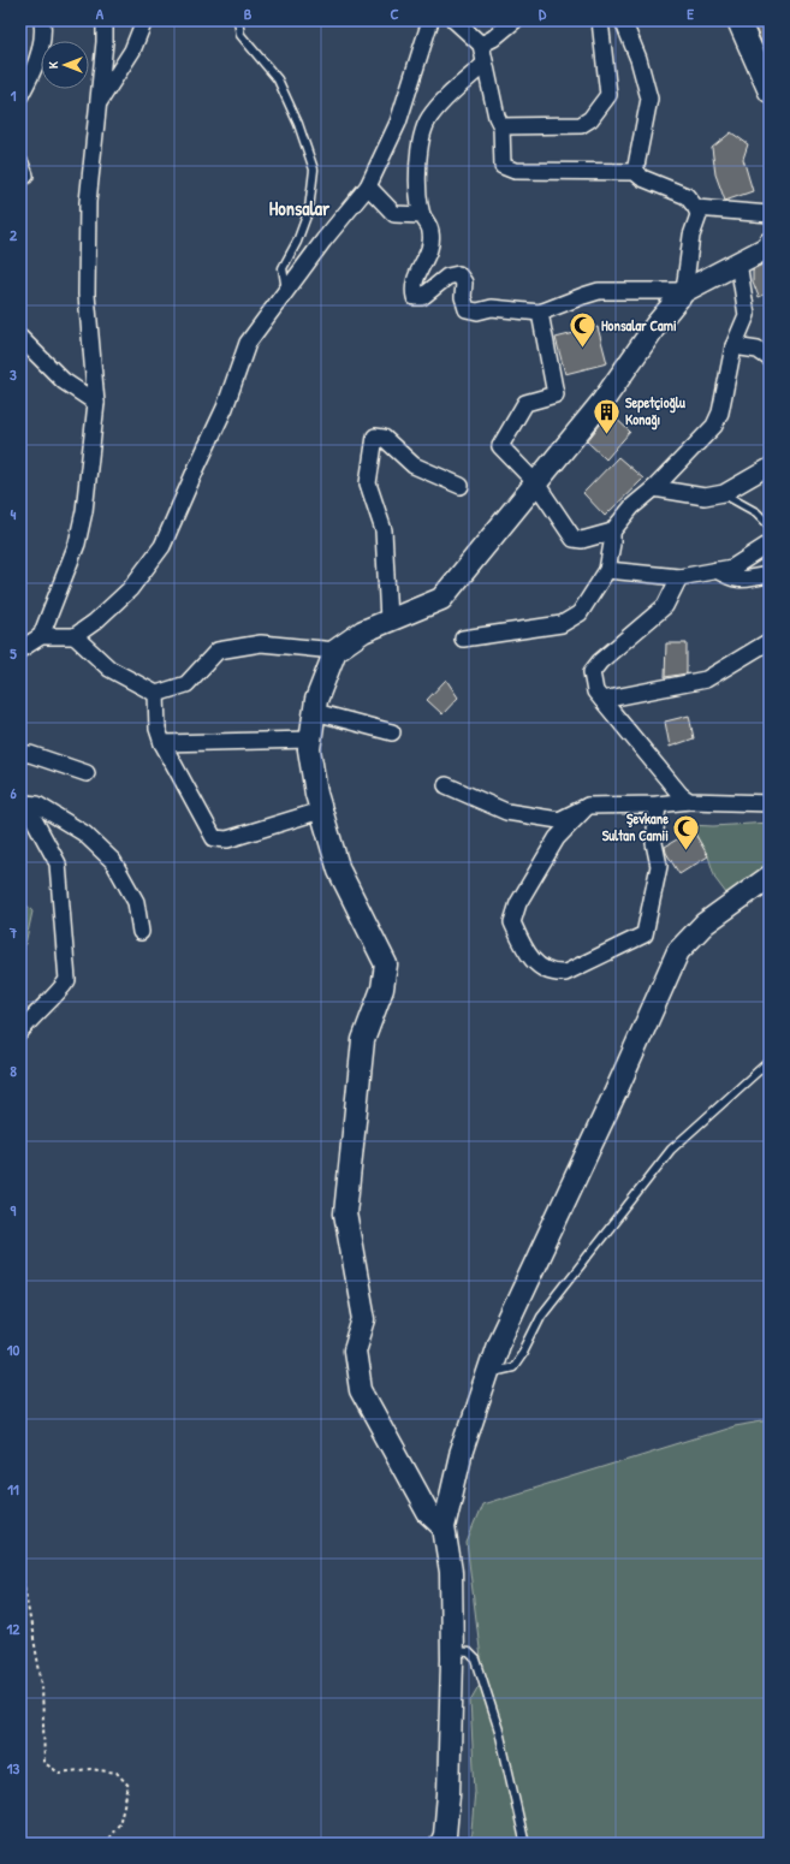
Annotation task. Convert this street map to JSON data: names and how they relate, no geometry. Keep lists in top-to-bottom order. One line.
{"districts":["Honsalar"],"places":{"mosque":["Honsalar Cami","Şevkane Sultan Camii"],"building":["Sepetçioğlu Konağı"]},"north":"left","grid":{"columns":["A","B","C","D","E"],"rows":["1","2","3","4","5","6","7","8","9","10","11","12","13"]}}
